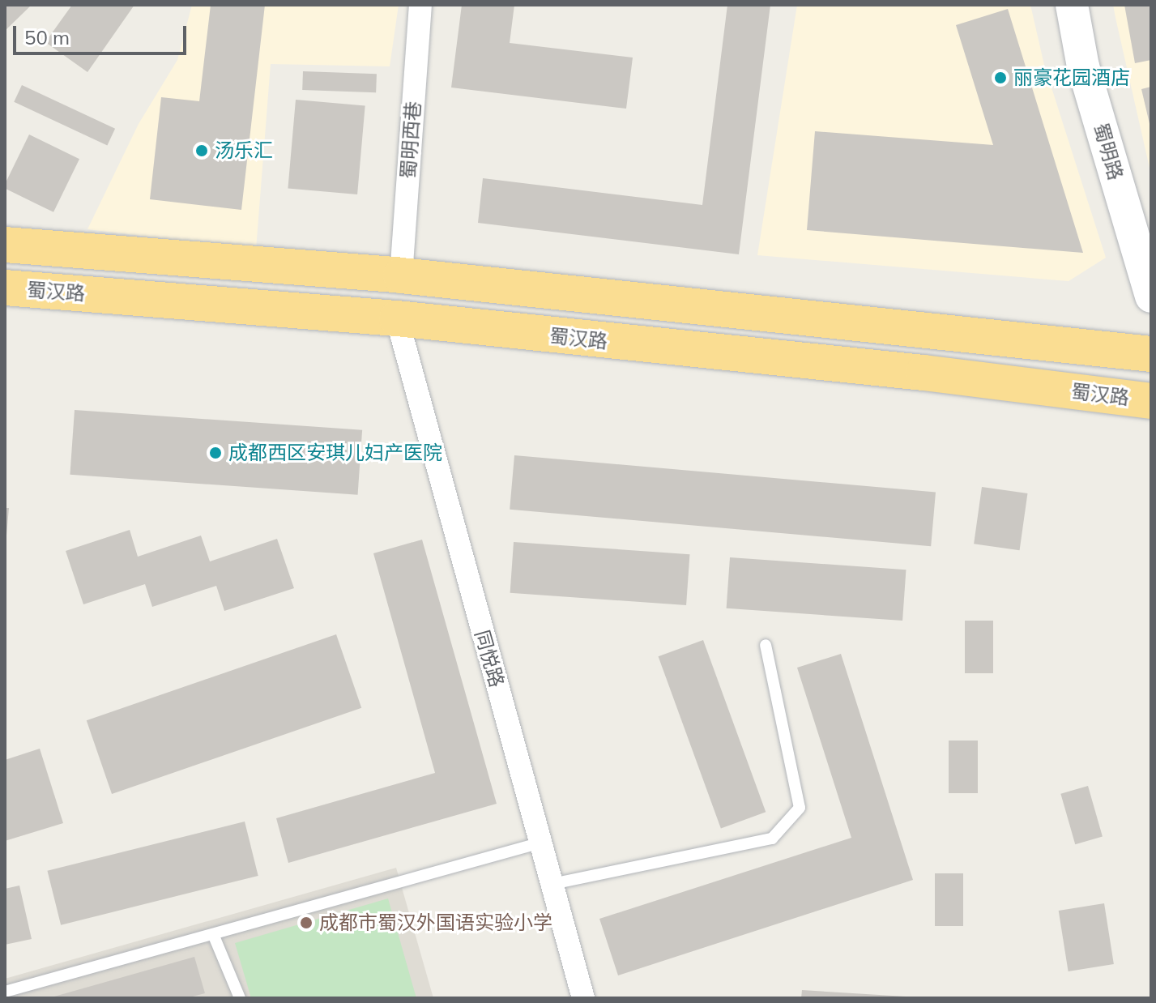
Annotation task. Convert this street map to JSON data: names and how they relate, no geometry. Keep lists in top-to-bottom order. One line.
{"streets":{"highway":["蜀汉路"],"street":["蜀明西巷","蜀明路","同悦路"]},"crossings":[["蜀汉路","同悦路"]],"places":["丽豪花园酒店","汤乐汇","成都西区安琪儿妇产医院","成都市蜀汉外国语实验小学"],"scale_bar":"50 m"}
